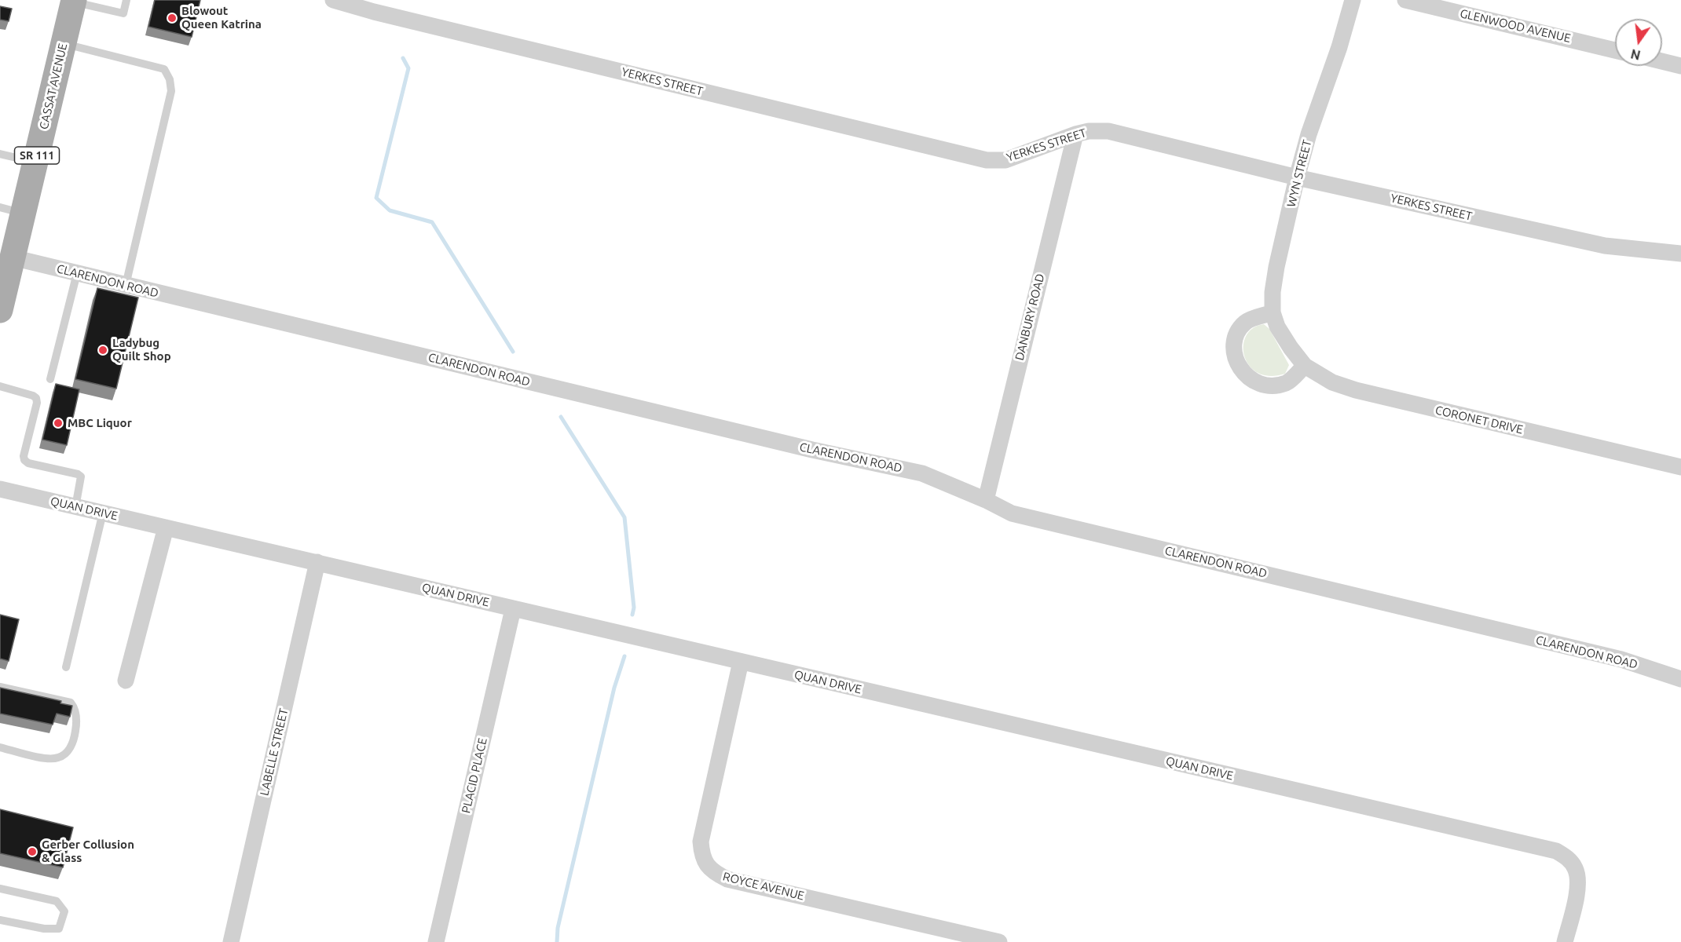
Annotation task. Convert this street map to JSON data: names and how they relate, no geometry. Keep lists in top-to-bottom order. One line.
{"streets":{"main road":["CASSAT AVENUE","SR 111"],"street":["GLENWOOD AVENUE","YERKES STREET","WYN STREET","CLARENDON ROAD","DANBURY ROAD","CORONET DRIVE","QUAN DRIVE","LABELLE STREET","PLACID PLACE","ROYCE AVENUE"]},"crossings":[["YERKES STREET","WYN STREET"],["YERKES STREET","DANBURY ROAD"],["CASSAT AVENUE","CLARENDON ROAD"],["WYN STREET","CORONET DRIVE"],["CLARENDON ROAD","DANBURY ROAD"],["QUAN DRIVE","LABELLE STREET"],["QUAN DRIVE","PLACID PLACE"],["QUAN DRIVE","ROYCE AVENUE"]],"places":["Blowout Queen Katrina","Ladybug Quilt Shop","MBC Liquor","Gerber Collusion & Glass"],"north":"bottom"}
